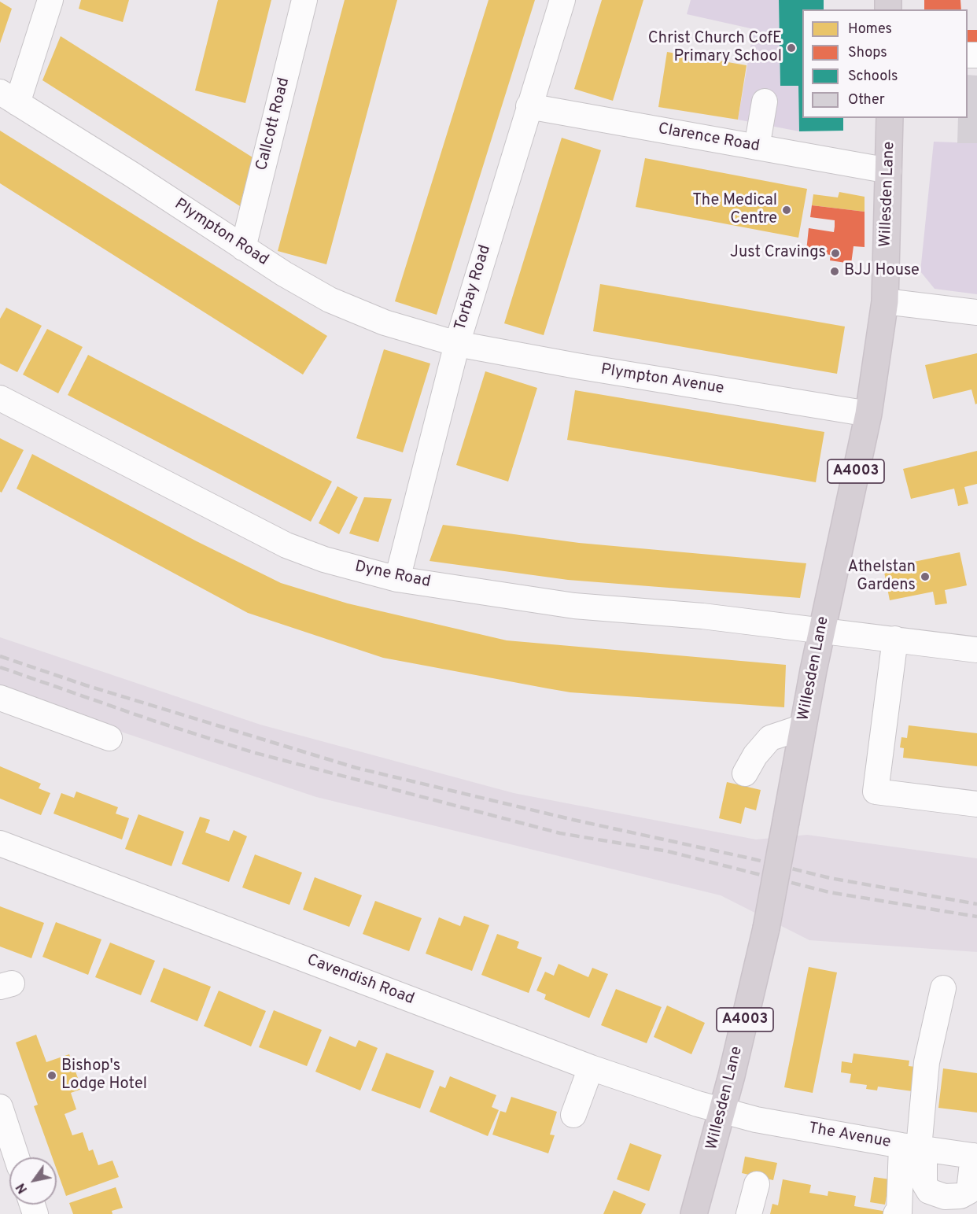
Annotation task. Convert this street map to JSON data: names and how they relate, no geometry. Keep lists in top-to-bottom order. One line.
{"streets":{"main road":["Willesden Lane","A4003"],"street":["Callcott Road","Clarence Road","Plympton Road","Torbay Road","Plympton Avenue","Dyne Road","Cavendish Road","The Avenue"]},"crossings":[["Callcott Road","Plympton Road"],["Clarence Road","Willesden Lane"],["Clarence Road","Torbay Road"],["Willesden Lane","Plympton Avenue"],["Willesden Lane","Dyne Road"],["Willesden Lane","Cavendish Road"],["Willesden Lane","The Avenue"],["Plympton Road","Torbay Road"],["Plympton Road","Plympton Avenue"],["Torbay Road","Plympton Avenue"],["Torbay Road","Dyne Road"],["Cavendish Road","The Avenue"]],"places":["Christ Church CofE Primary School","The Medical Centre","Just Cravings","BJJ House","Athelstan Gardens","Bishop's Lodge Hotel"],"legend":["Homes","Shops","Schools","Other"],"north":"bottom left"}
